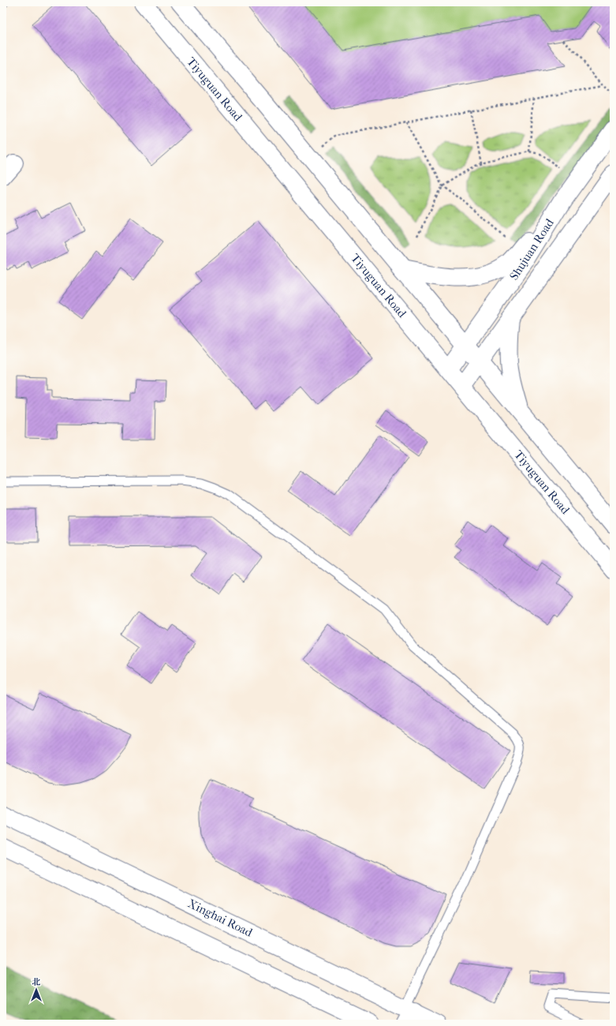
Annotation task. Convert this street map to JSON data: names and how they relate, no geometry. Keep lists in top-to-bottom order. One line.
{"streets":{"street":["Tiyuguan Road","Shujuan Road","Xinghai Road"]},"crossings":[["Tiyuguan Road","Shujuan Road"]],"north":"top"}
